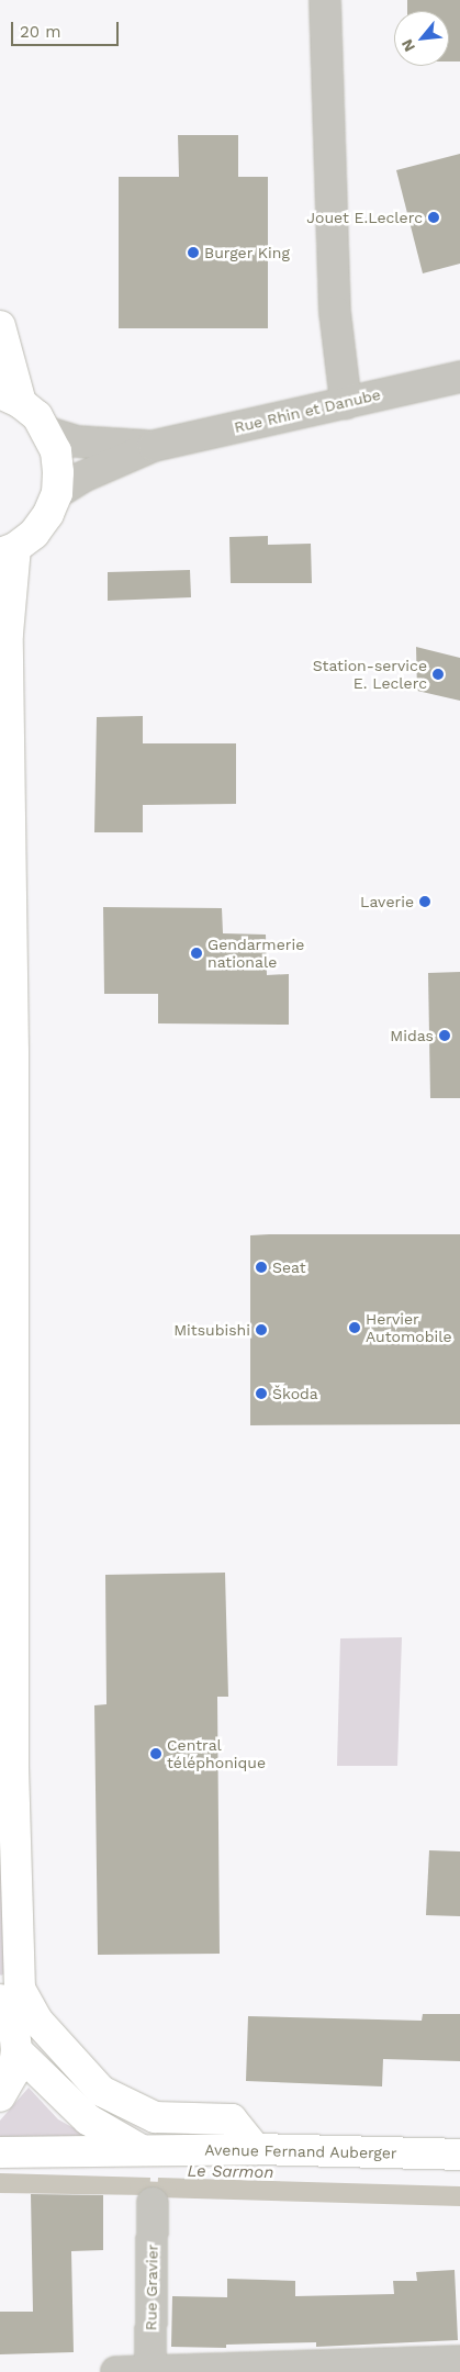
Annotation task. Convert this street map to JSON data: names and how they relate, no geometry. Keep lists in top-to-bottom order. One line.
{"streets":{"main road":["Avenue Fernand Auberger"],"street":["Rue Rhin et Danube","Rue Gravier"]},"water":["Le Sarmon"],"places":["Jouet E.Leclerc","Burger King","Station-service E. Leclerc","Laverie","Gendarmerie nationale","Midas","Seat","Hervier Automobile","Mitsubishi","Škoda","Central téléphonique"],"scale_bar":"20 m","north":"bottom left"}
